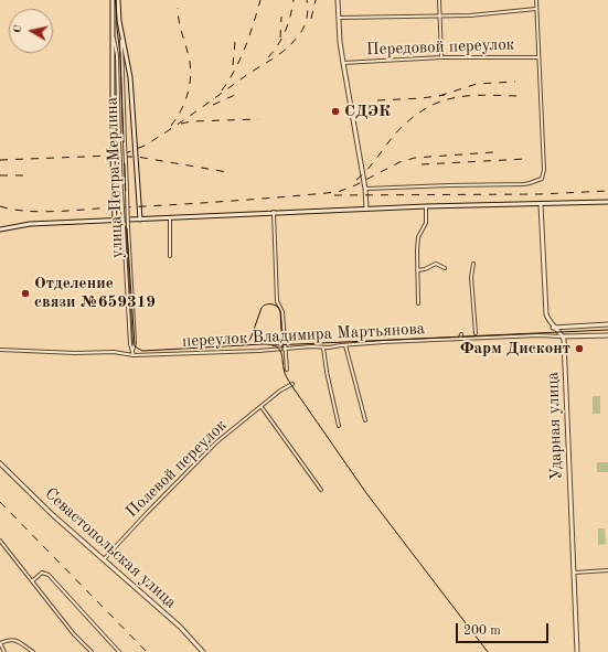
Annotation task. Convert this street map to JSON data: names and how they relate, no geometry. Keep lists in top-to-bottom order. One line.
{"streets":{"main road":["улица Петра Мерлина","переулок Владимира Мартьянова","Ударная улица","Севастопольская улица"],"street":["Передовой переулок","Полевой переулок"]},"crossings":[["улица Петра Мерлина","переулок Владимира Мартьянова"],["переулок Владимира Мартьянова","Ударная улица"],["Полевой переулок","Севастопольская улица"]],"places":["СДЭК","Отделение связи №659319","Фарм Дисконт"],"scale_bar":"200 m","north":"left"}
